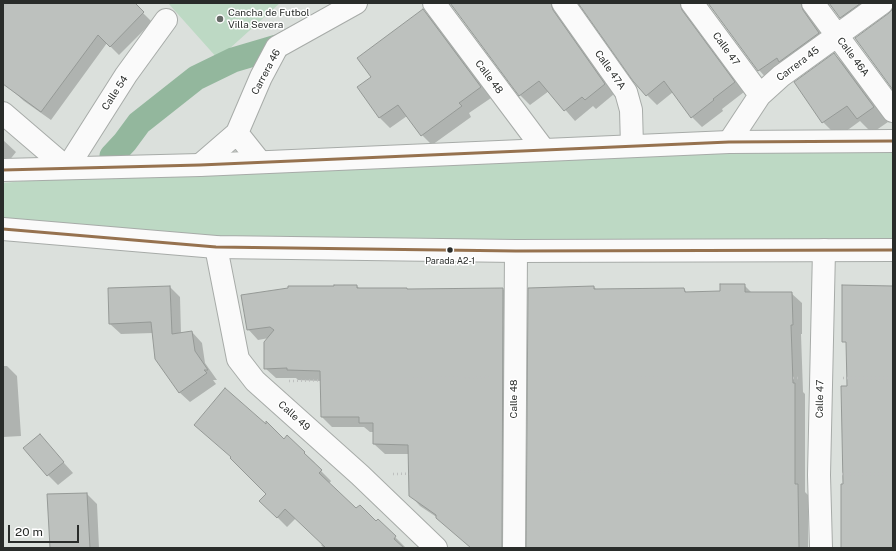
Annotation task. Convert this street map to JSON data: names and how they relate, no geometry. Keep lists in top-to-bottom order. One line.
{"streets":{"street":["Calle 47","Calle 46A","Carrera 45","Calle 47A","Carrera 46","Calle 48","Calle 54","Calle 49"]},"crossings":[["Calle 47","Carrera 45"],["Calle 46A","Carrera 45"]],"places":["Cancha de Futbol Villa Severa","Parada A2-1"],"scale_bar":"20 m"}
